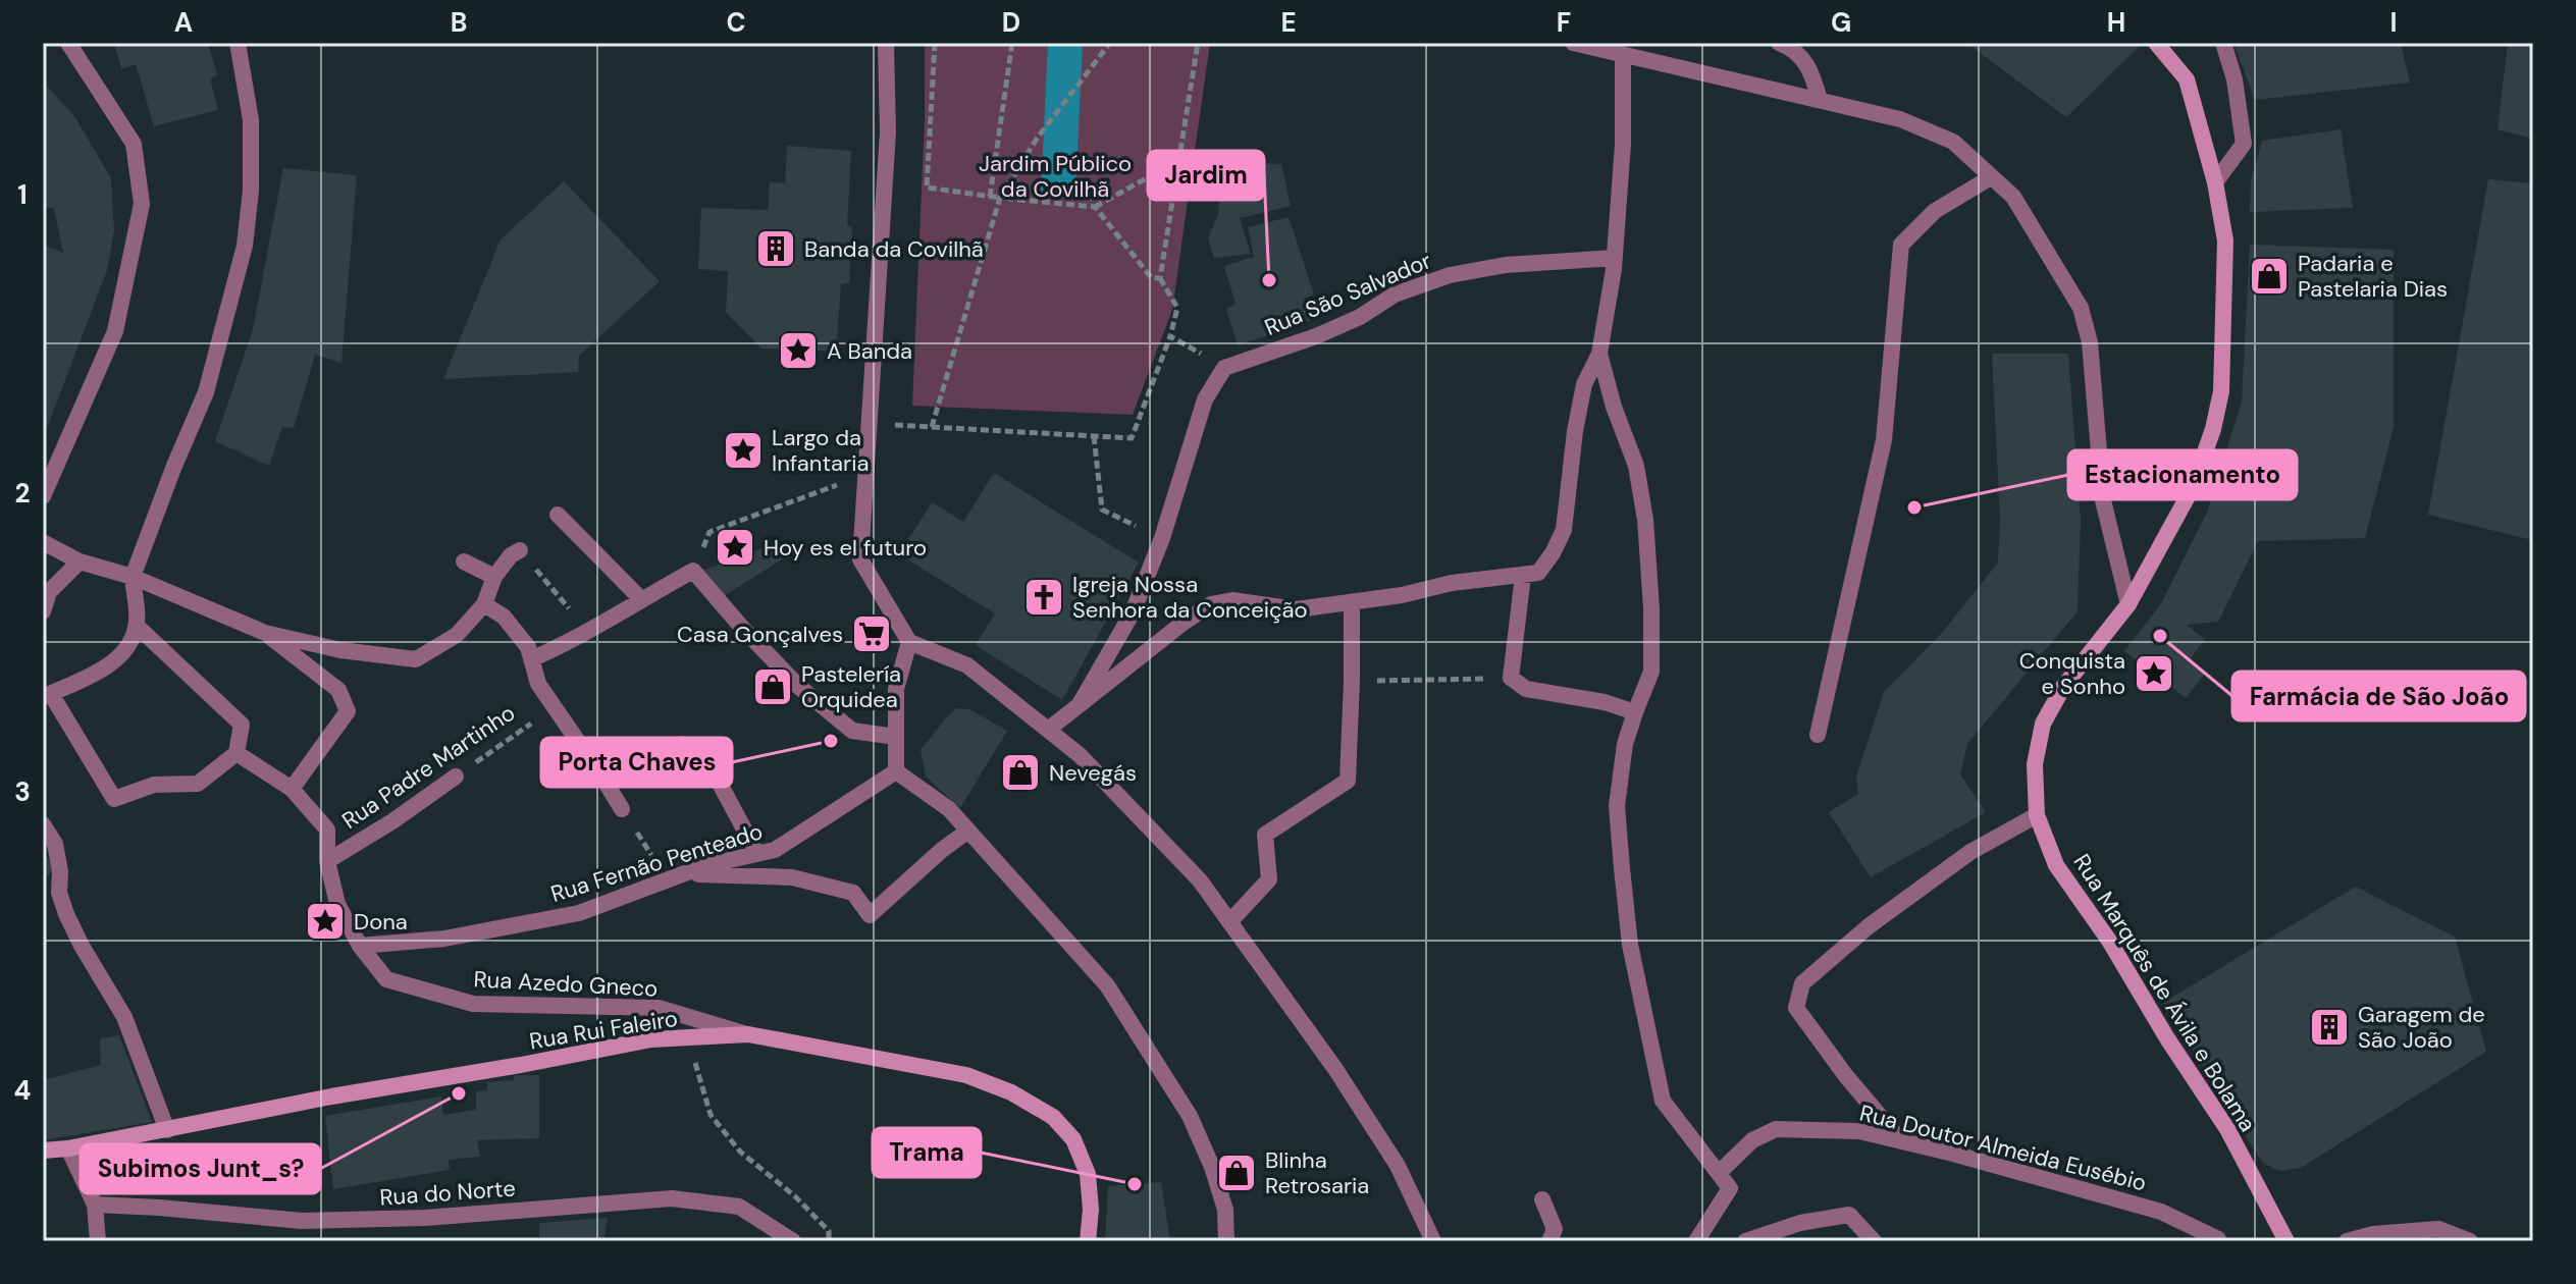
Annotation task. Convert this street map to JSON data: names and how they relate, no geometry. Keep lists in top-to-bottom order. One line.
{"streets":{"main road":["Rua Marquês de Ávila e Bolama","Rua Rui Faleiro"],"street":["Rua São Salvador","Rua Padre Martinho","Rua Fernão Penteado","Rua Azedo Gneco","Rua Doutor Almeida Eusébio","Rua do Norte"]},"crossings":[["Rua Padre Martinho","Rua Azedo Gneco"],["Rua Fernão Penteado","Rua Azedo Gneco"],["Rua Azedo Gneco","Rua Rui Faleiro"]],"parks":["Jardim Público da Covilhã"],"places":{"building":["Banda da Covilhã","Garagem de São João"],"shop":["Padaria e Pastelaria Dias","Pastelería Orquidea","Nevegás","Blinha Retrosaria"],"other":["Jardim","Estacionamento","Farmácia de São João","Porta Chaves","Subimos Junt_s?","Trama"],"place":["A Banda","Largo da Infantaria","Hoy es el futuro","Conquista e Sonho","Dona"],"church":["Igreja Nossa Senhora da Conceição"],"supermarket":["Casa Gonçalves"]},"grid":{"columns":["A","B","C","D","E","F","G","H","I"],"rows":["1","2","3","4"]}}
